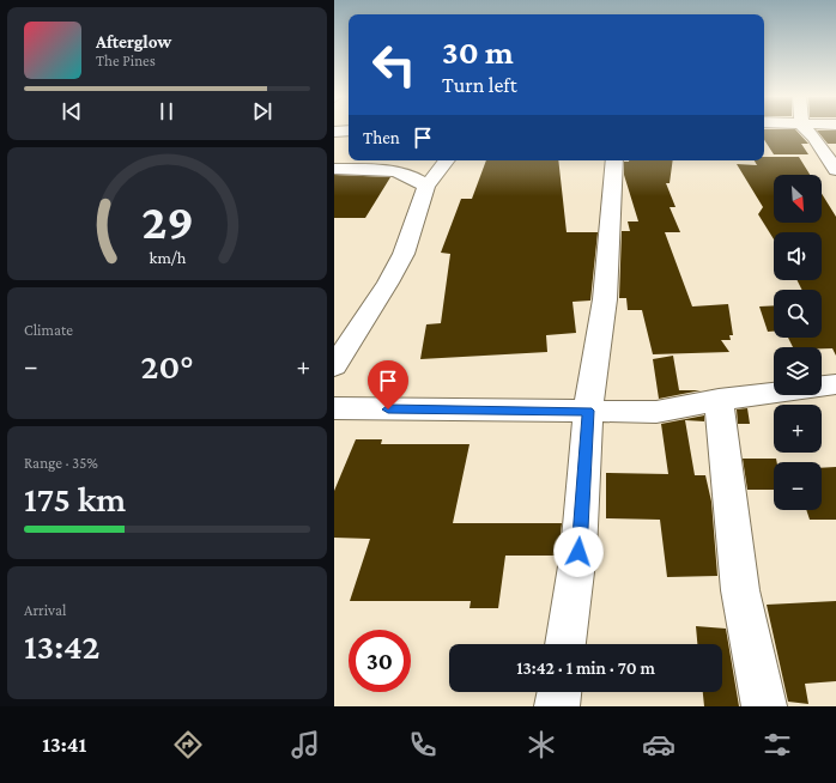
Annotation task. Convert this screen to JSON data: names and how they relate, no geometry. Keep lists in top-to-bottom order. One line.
{"north":"bottom right","page":{"turn":["30 m","Turn left"],"song":["Afterglow","The Pines"],"then":"Then","map_buttons":["+","−"],"tile":["Climate",["Range · 35%","175 km"],["Arrival","13:42"]],"heat":["−","20°","+"],"limit":"30","trip":"13:42 · 1 min · 70 m","tabs":"13:41","gauge":["29","km/h"]}}
